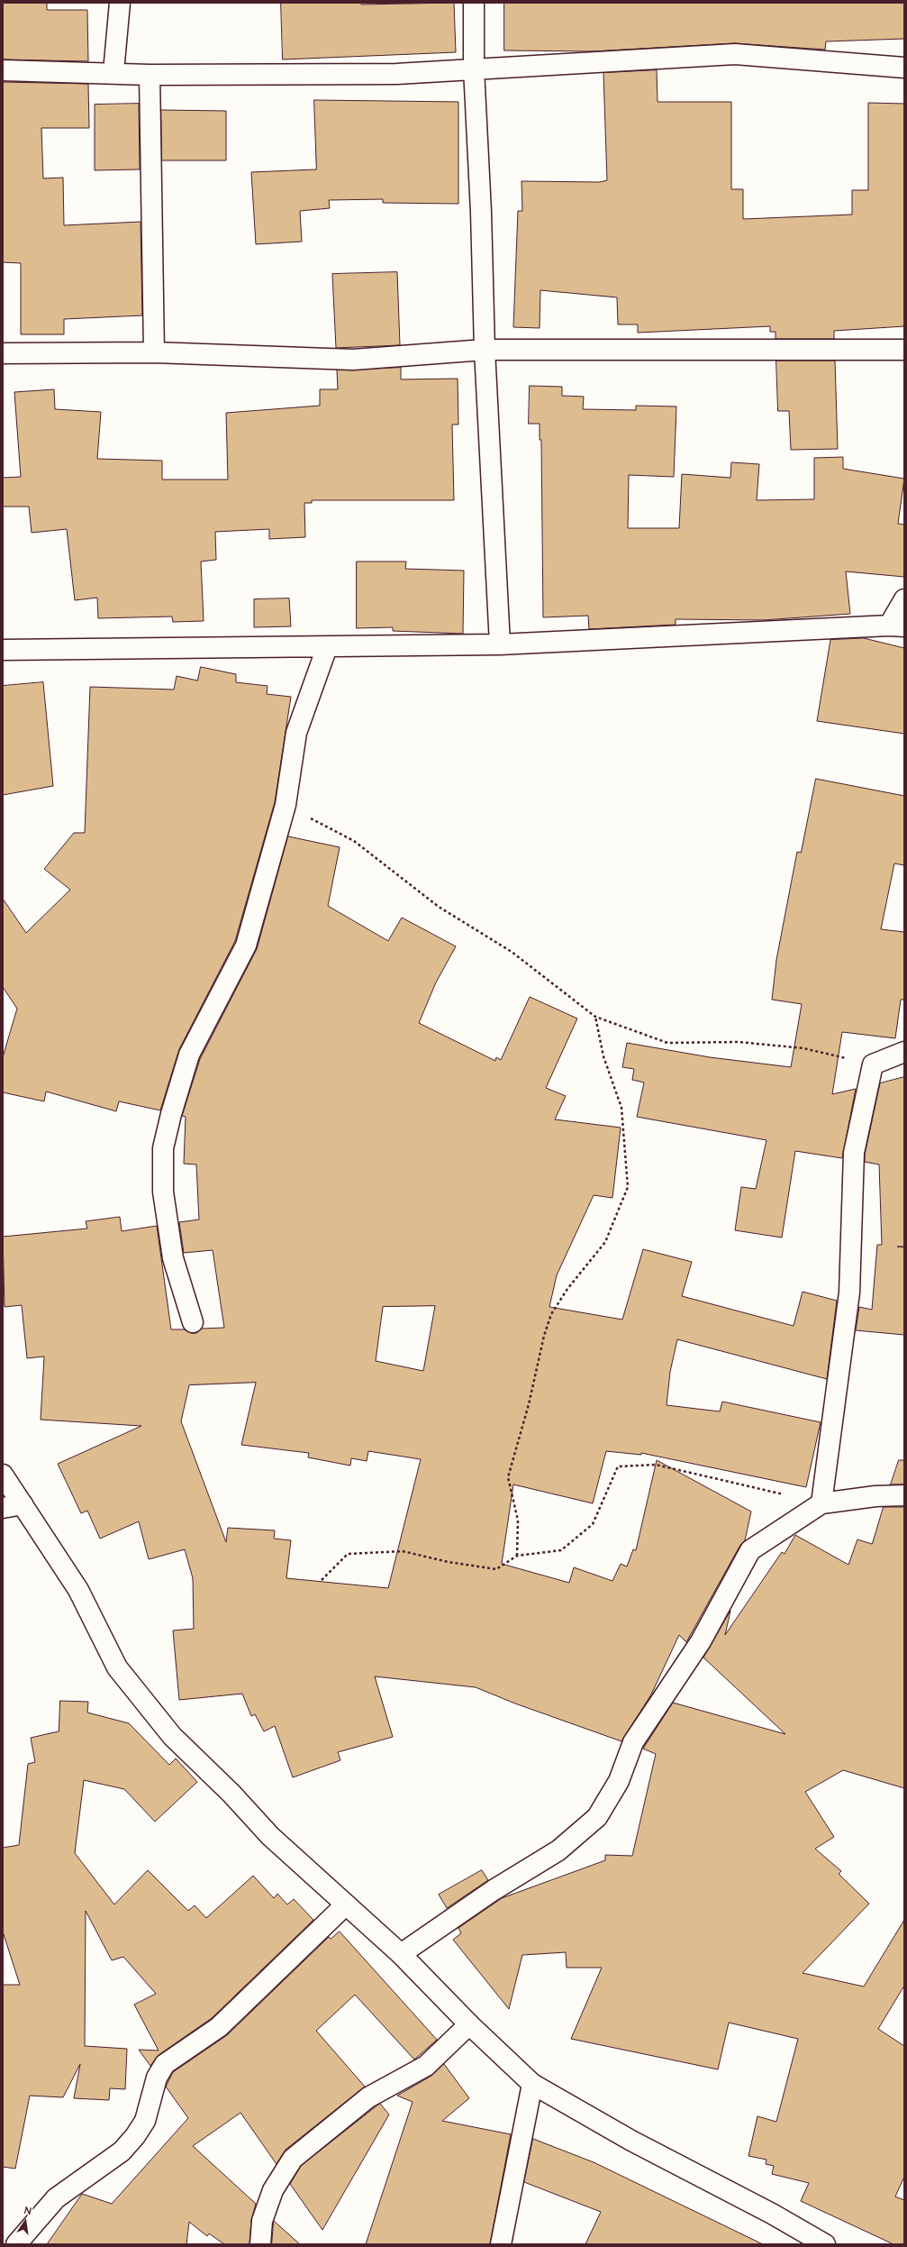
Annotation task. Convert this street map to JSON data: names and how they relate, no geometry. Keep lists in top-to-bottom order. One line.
{"north":"top"}
